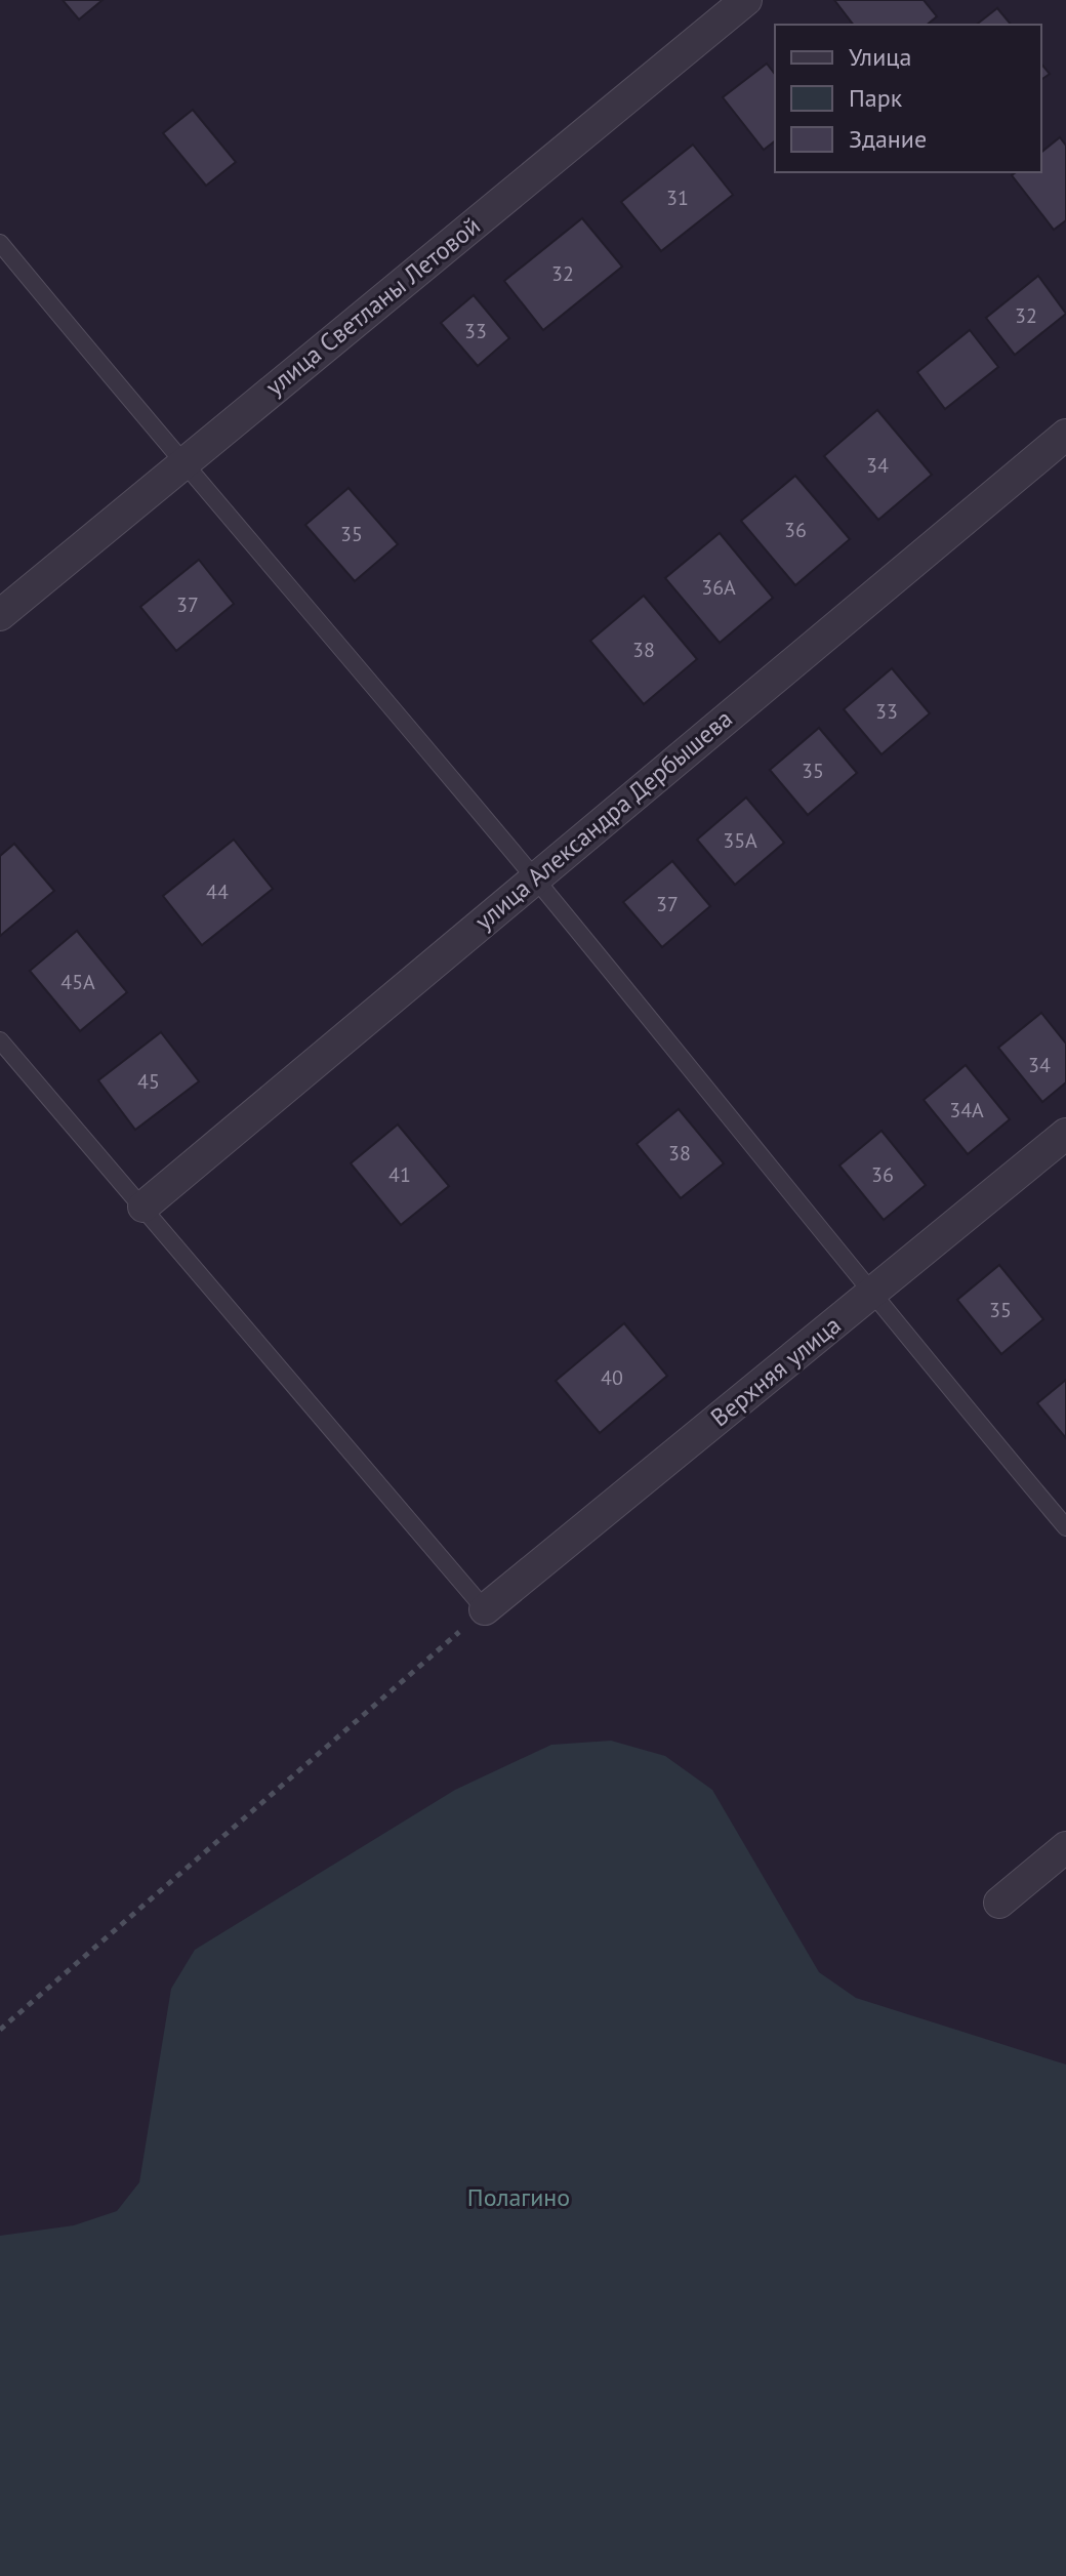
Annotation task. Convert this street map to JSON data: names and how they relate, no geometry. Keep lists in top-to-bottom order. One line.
{"streets":{"street":["улица Светланы Летовой","улица Александра Дербышева","Верхняя улица"]},"parks":["Полагино"],"house_numbers":["31","32","32","33","34","36","35","36А","37","38","33","35","35А","44","37","45А","34","45","34А","38","41","36","35","40"],"legend":["Улица","Парк","Здание"]}
